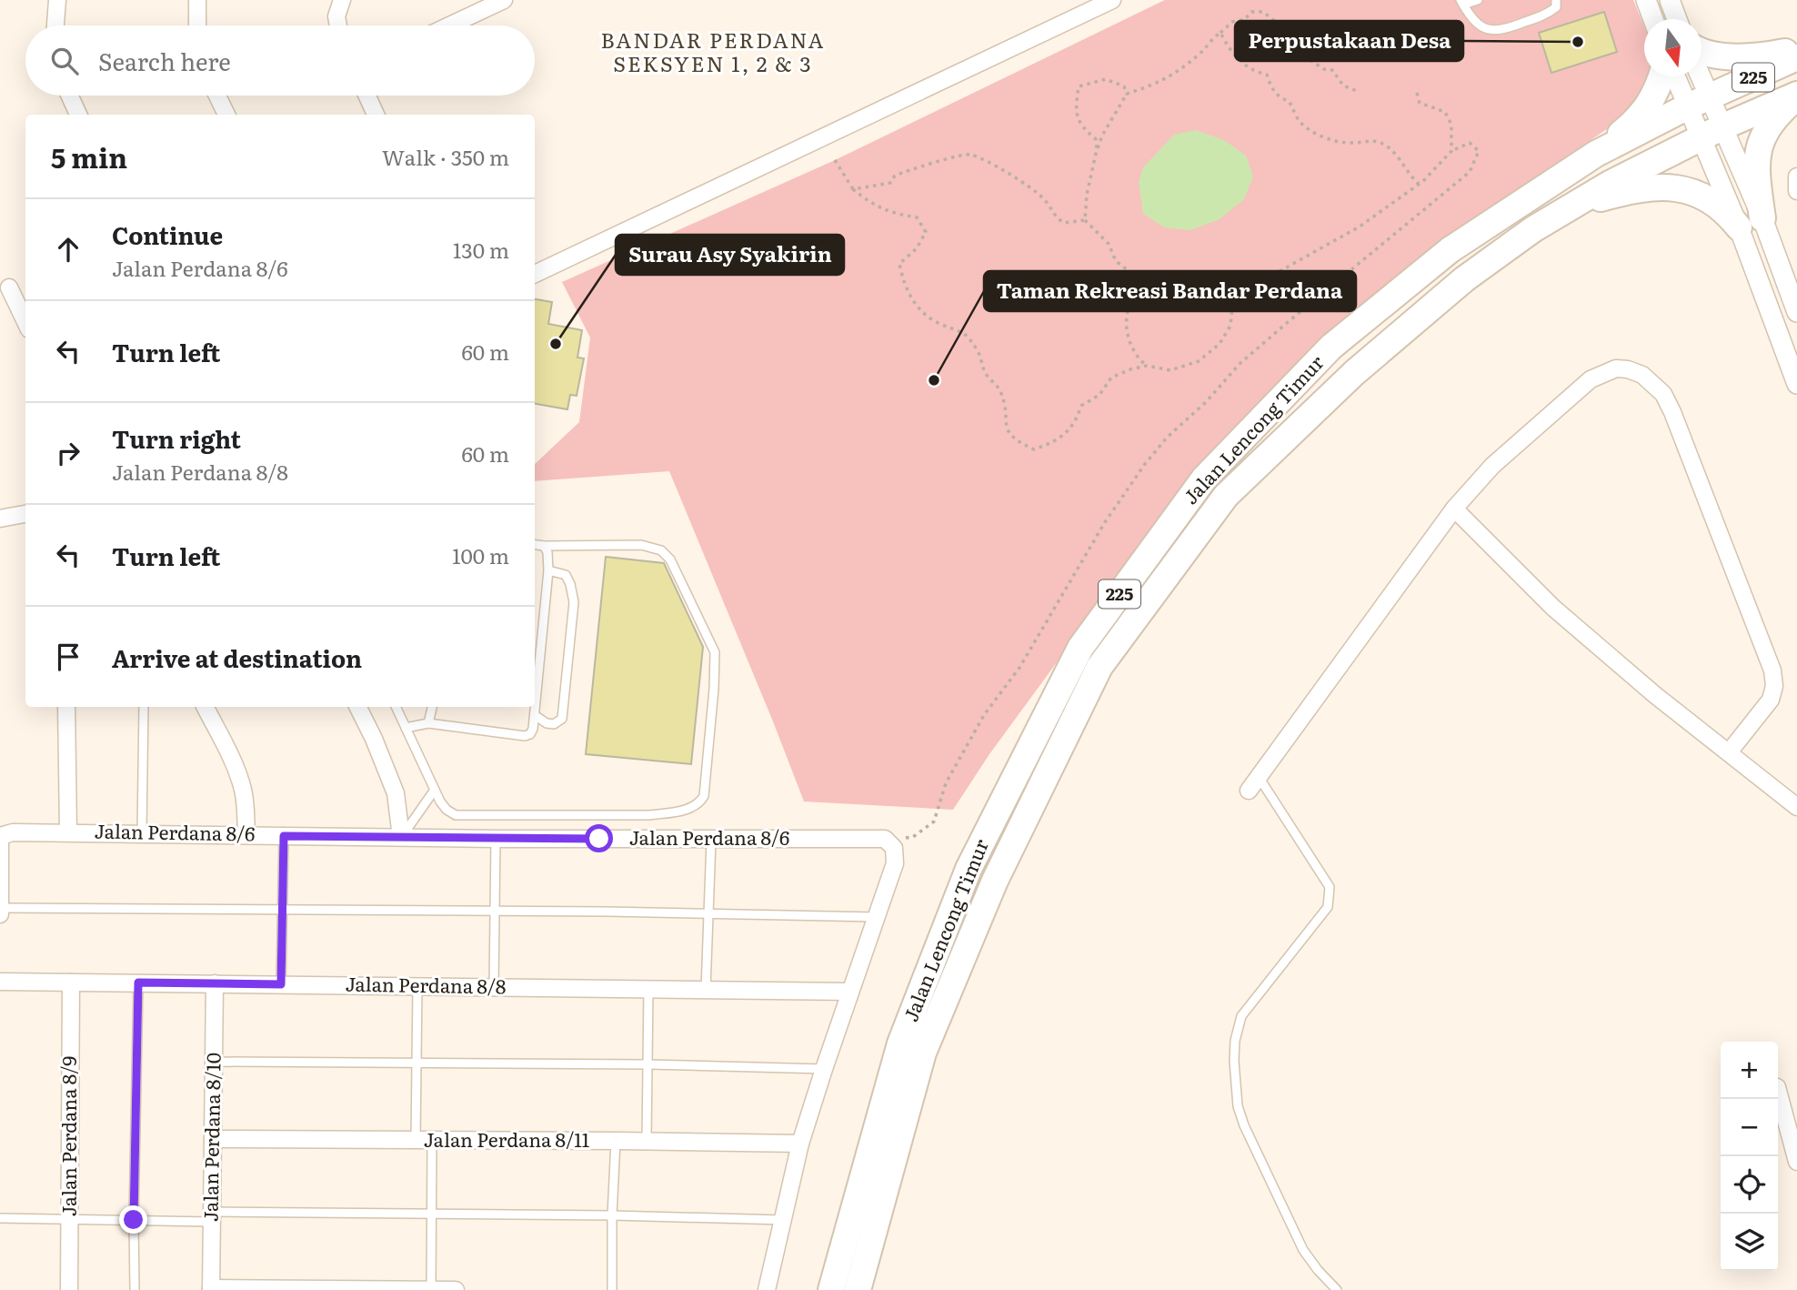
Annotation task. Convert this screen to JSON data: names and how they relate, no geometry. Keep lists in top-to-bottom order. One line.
{"streets":{"highway":["225","Jalan Lencong Timur"],"street":["Jalan Perdana 8/6","Jalan Perdana 8/8","Jalan Perdana 8/9","Jalan Perdana 8/10","Jalan Perdana 8/11"]},"crossings":[["Jalan Perdana 8/8","Jalan Perdana 8/9"],["Jalan Perdana 8/8","Jalan Perdana 8/10"],["Jalan Perdana 8/10","Jalan Perdana 8/11"]],"districts":["BANDAR PERDANA SEKSYEN 1, 2 & 3"],"places":["Perpustakaan Desa","Surau Asy Syakirin","Taman Rekreasi Bandar Perdana"],"north":"bottom","page":{"search":"Search here","heading":["5 min","Walk · 350 m"],"list":[["Continue","Jalan Perdana 8/6","130 m"],["Turn left","60 m"],["Turn right","Jalan Perdana 8/8","60 m"],["Turn left","100 m"],"Arrive at destination"],"map_buttons":["+","−"]}}
